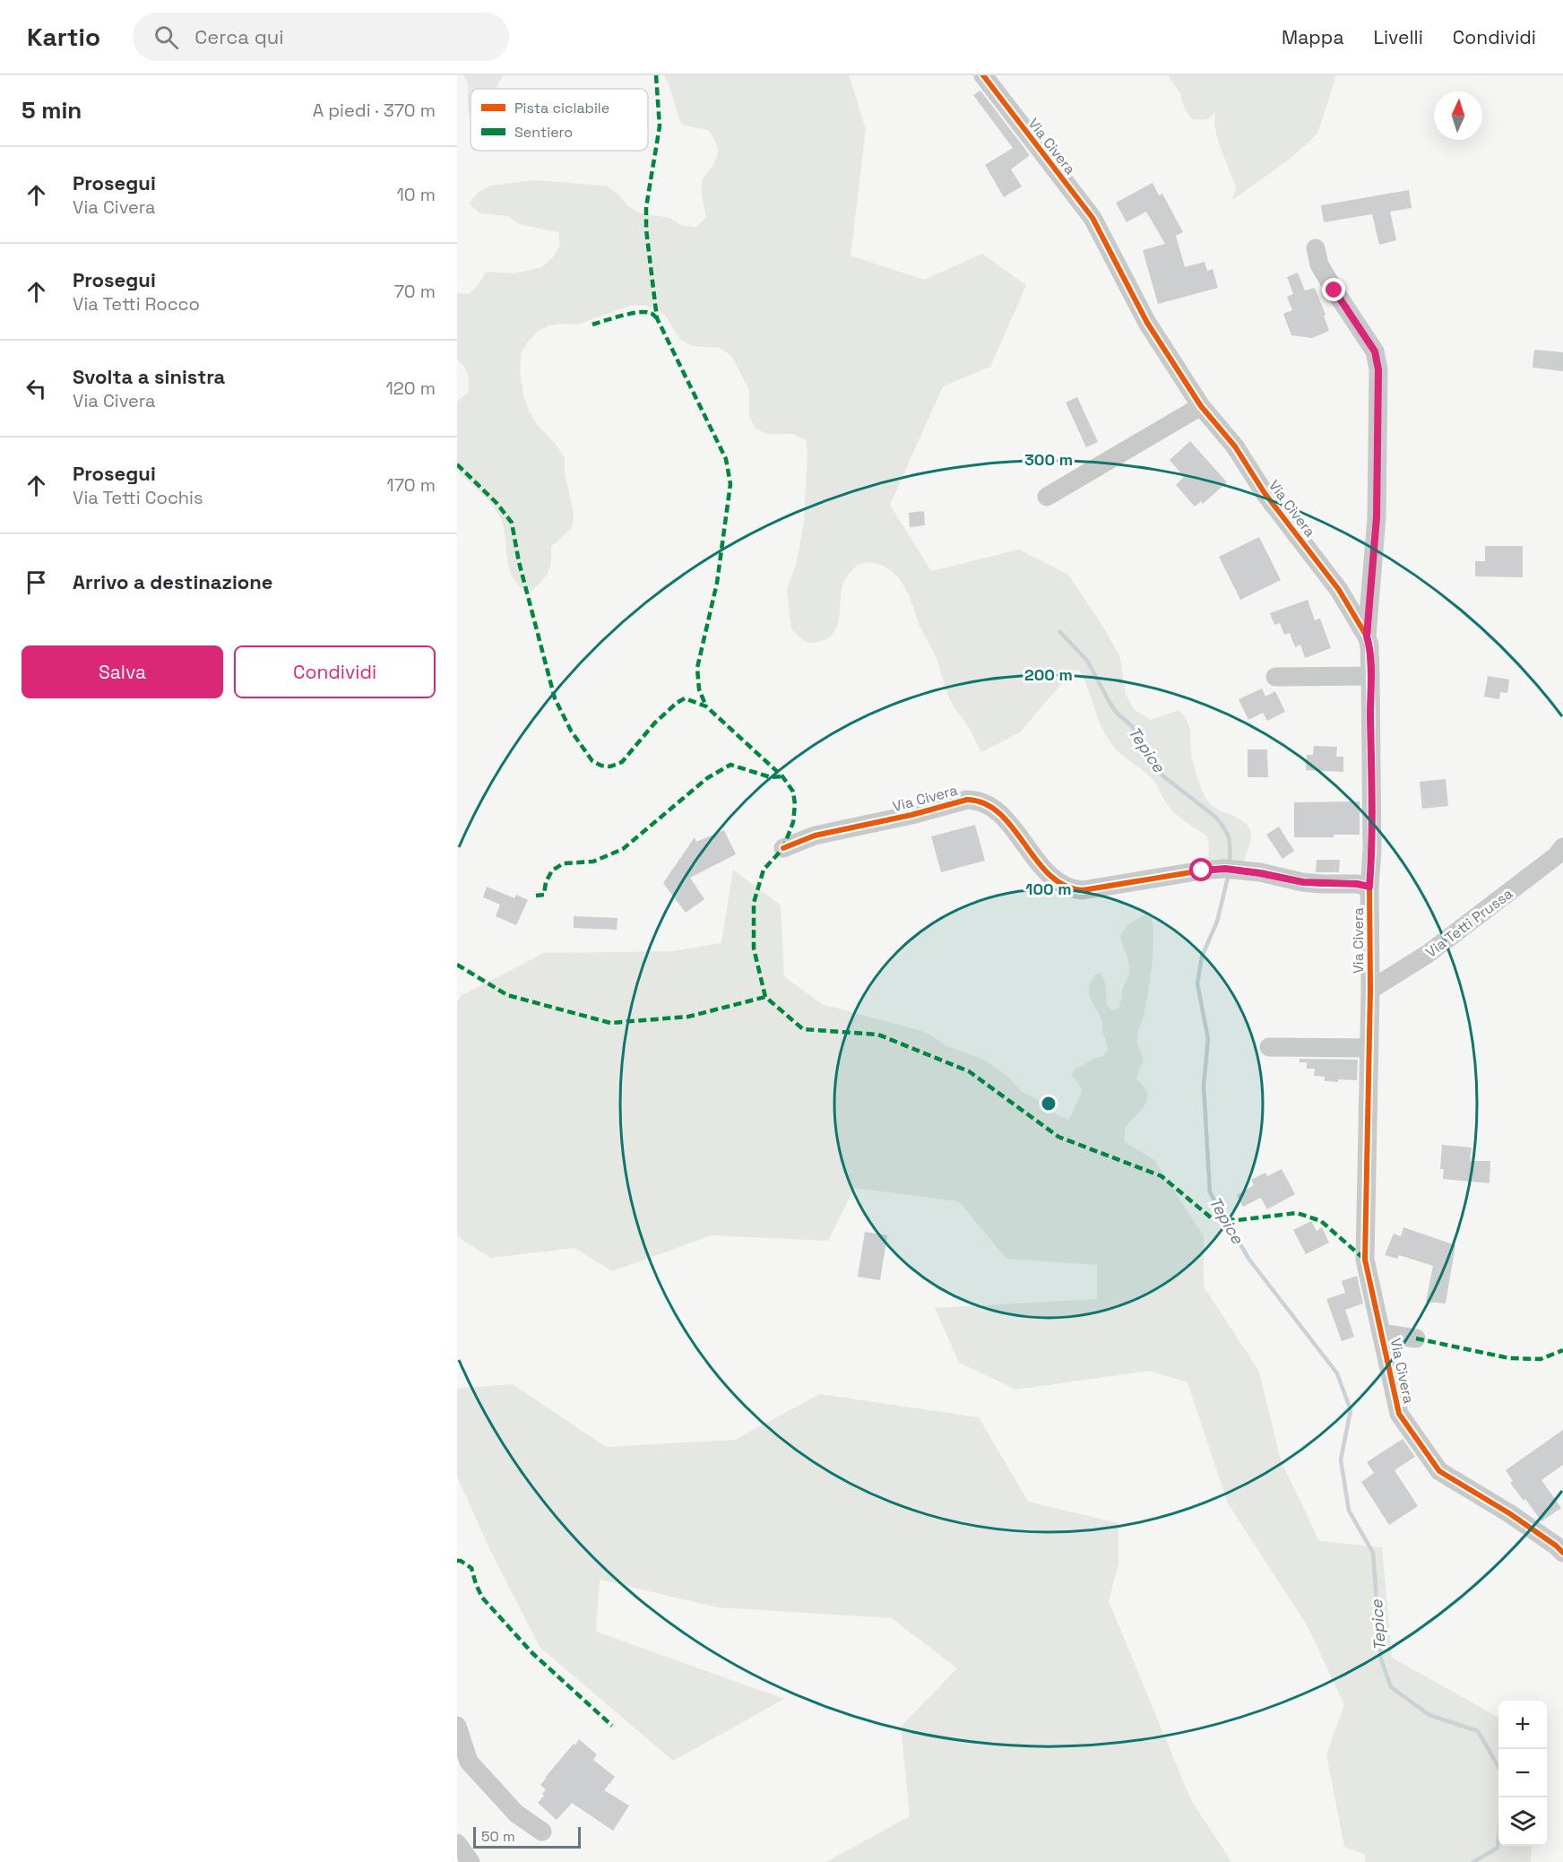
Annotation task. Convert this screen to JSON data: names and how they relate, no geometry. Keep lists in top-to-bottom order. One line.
{"streets":{"street":["Via Civera","Via Tetti Prussa"]},"crossings":[["Via Civera","Via Tetti Prussa"]],"water":["Tepice"],"legend":["Pista ciclabile","Sentiero"],"scale_bar":"50 m","north":"top","page":{"header":"Kartio","search":"Cerca qui","nav":["Mappa","Livelli","Condividi"],"heading":["5 min","A piedi · 370 m"],"list":[["Prosegui","Via Civera","10 m"],["Prosegui","Via Tetti Rocco","70 m"],["Svolta a sinistra","Via Civera","120 m"],["Prosegui","Via Tetti Cochis","170 m"],"Arrivo a destinazione"],"buttons":["Salva","Condividi"],"map_buttons":["+","−"],"scale":"50 m"},"rings":["300 m","200 m","100 m"]}
